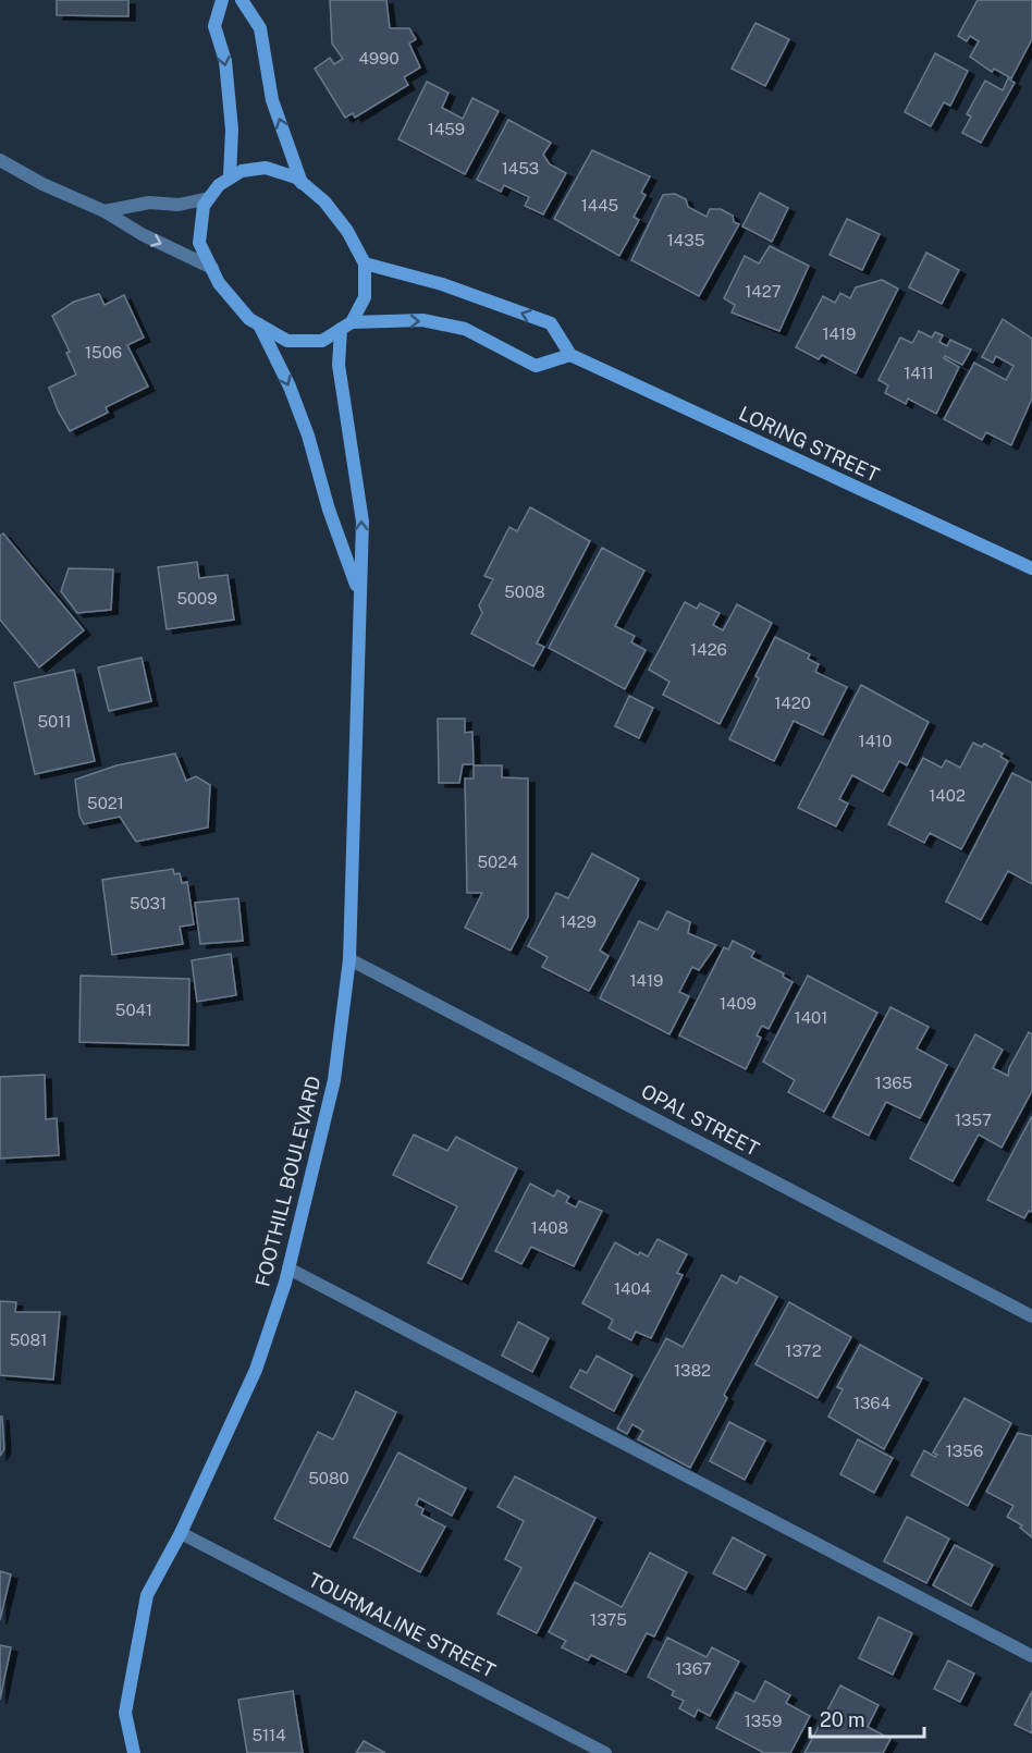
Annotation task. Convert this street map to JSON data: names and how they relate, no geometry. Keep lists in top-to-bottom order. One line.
{"streets":{"main road":["LORING STREET","FOOTHILL BOULEVARD"],"street":["OPAL STREET","TOURMALINE STREET"]},"crossings":[["OPAL STREET","FOOTHILL BOULEVARD"],["FOOTHILL BOULEVARD","TOURMALINE STREET"]],"house_numbers":["4990","1459","1453","1445","1435","1427","1419","1506","1411","5008","5009","1426","1420","5011","1410","1402","5021","5024","5031","1429","1419","1409","5041","1401","1365","1357","1408","1404","5081","1372","1382","1364","1356","5080","1375","1367","1359","5114"],"scale_bar":"20 m"}
